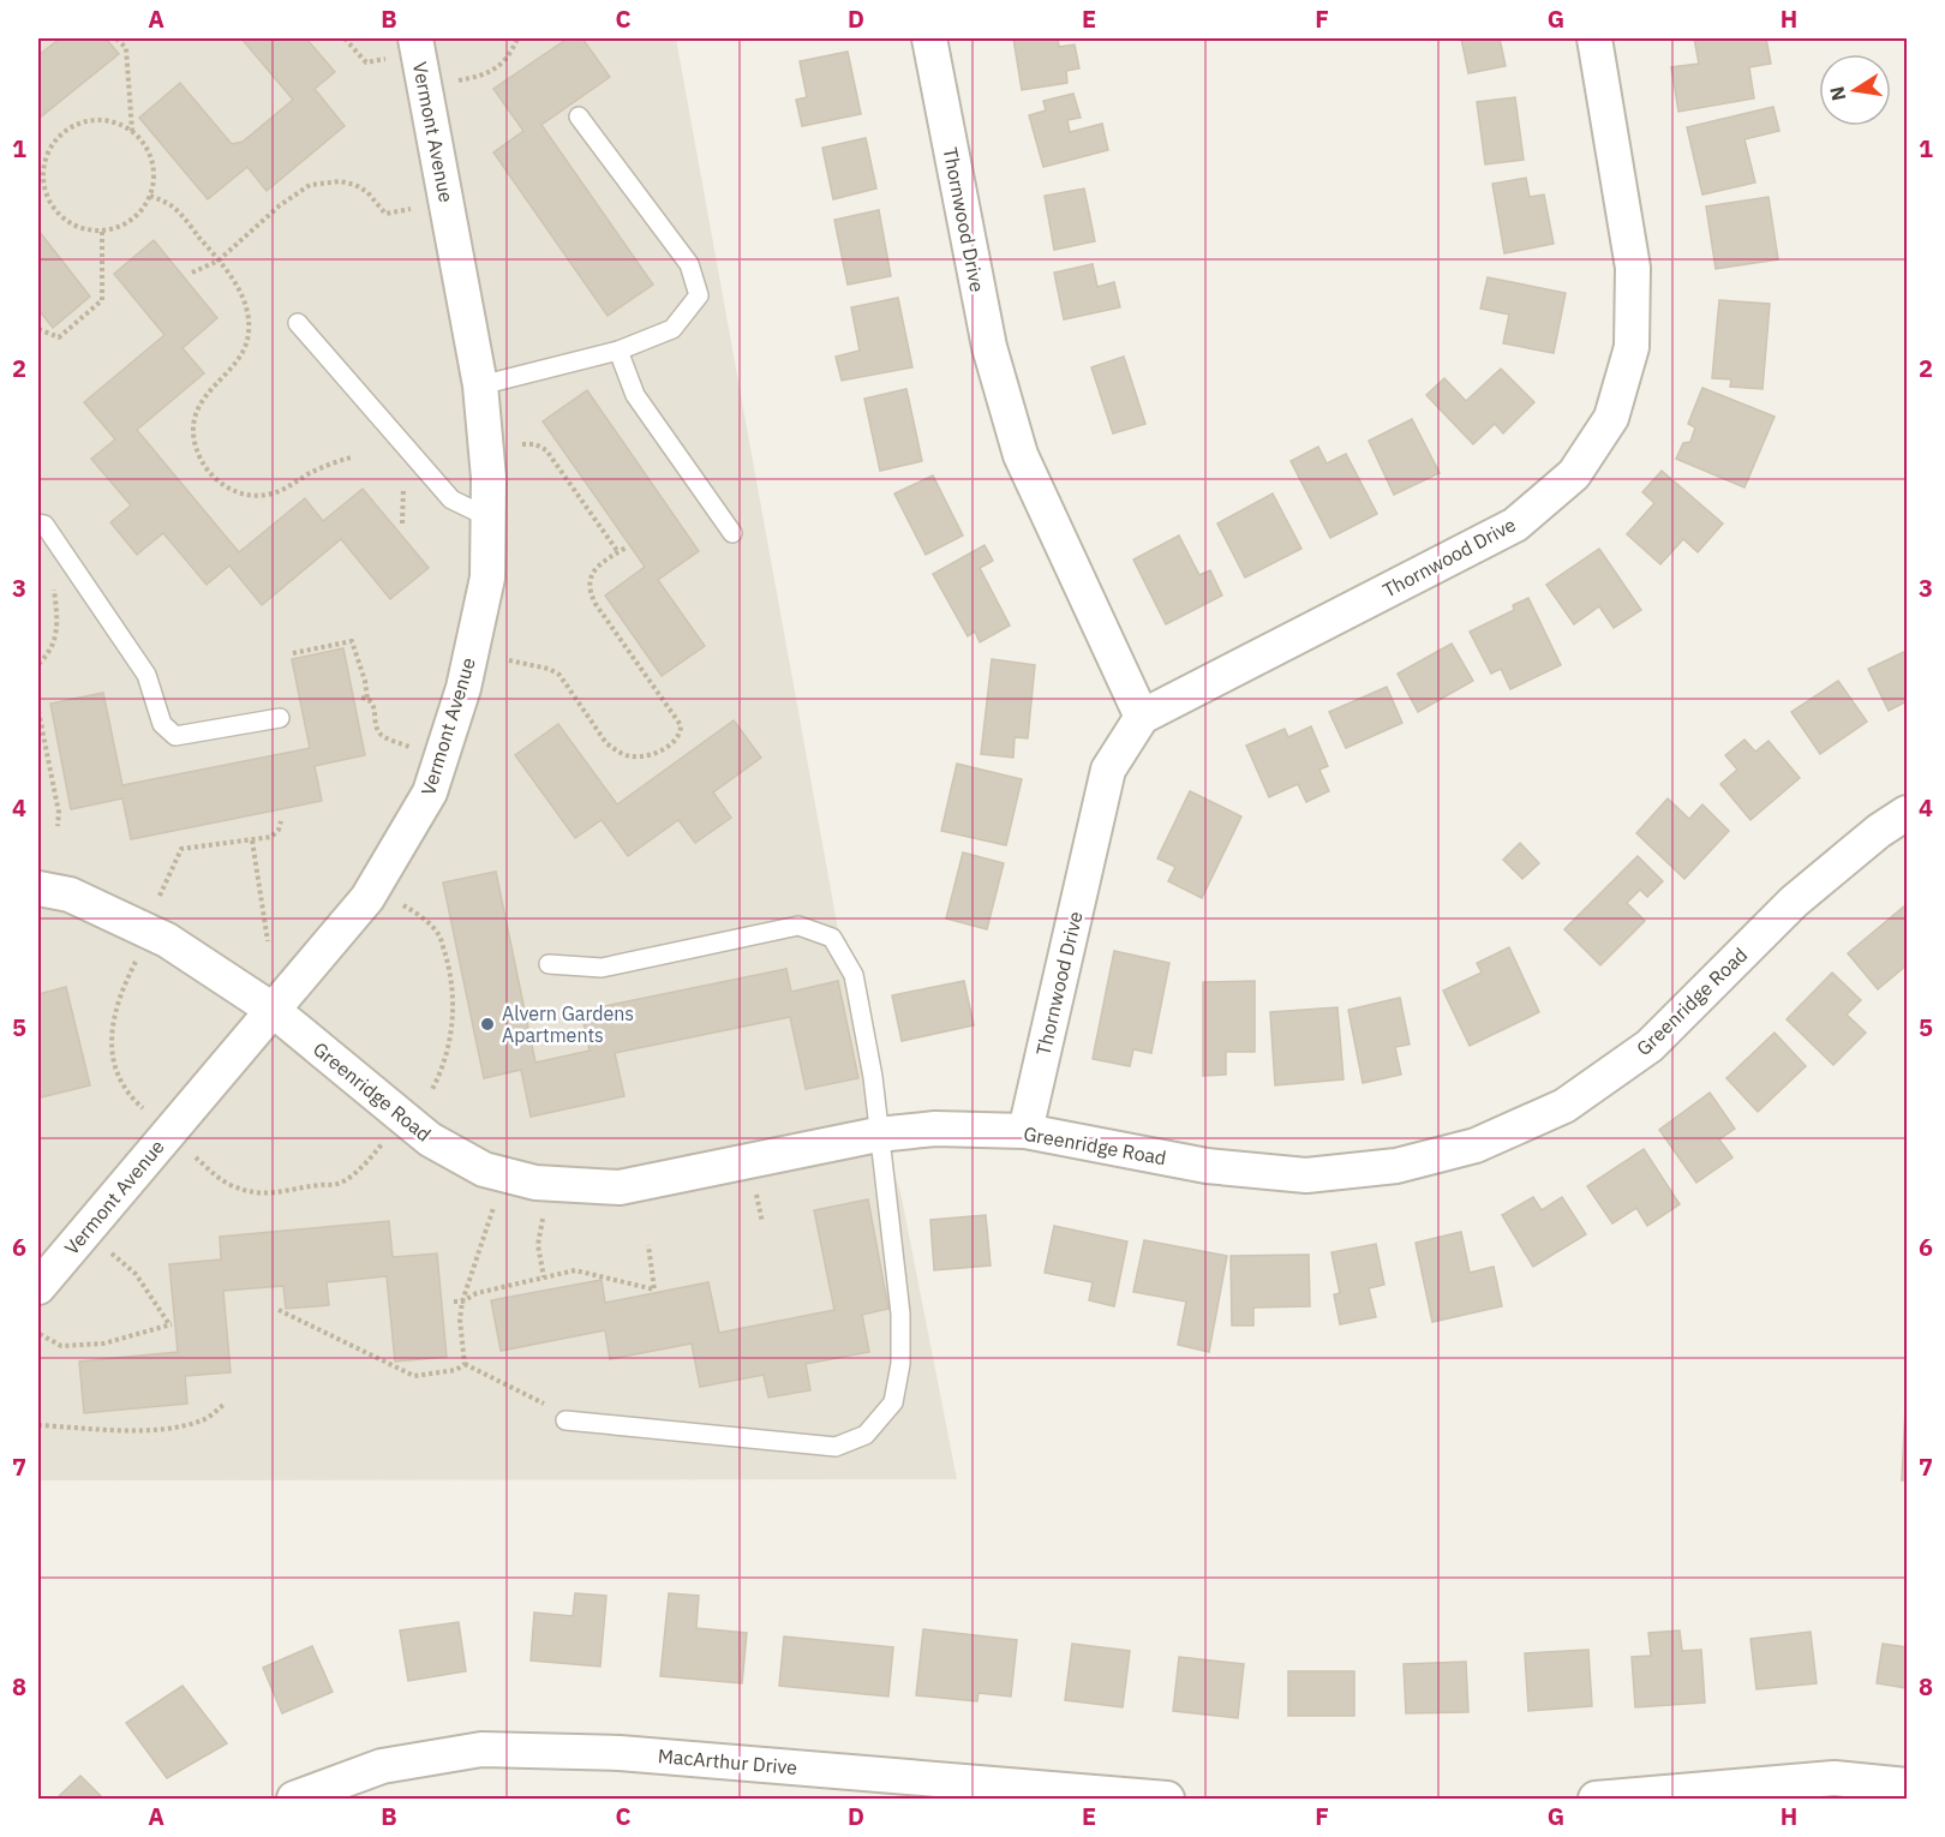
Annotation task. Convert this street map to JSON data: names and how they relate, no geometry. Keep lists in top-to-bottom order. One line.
{"streets":{"street":["Vermont Avenue","Thornwood Drive","Greenridge Road","MacArthur Drive"]},"crossings":[["Vermont Avenue","Greenridge Road"],["Thornwood Drive","Greenridge Road"]],"places":["Alvern Gardens Apartments"],"north":"left","grid":{"columns":["A","B","C","D","E","F","G","H"],"rows":["1","2","3","4","5","6","7","8"]}}
